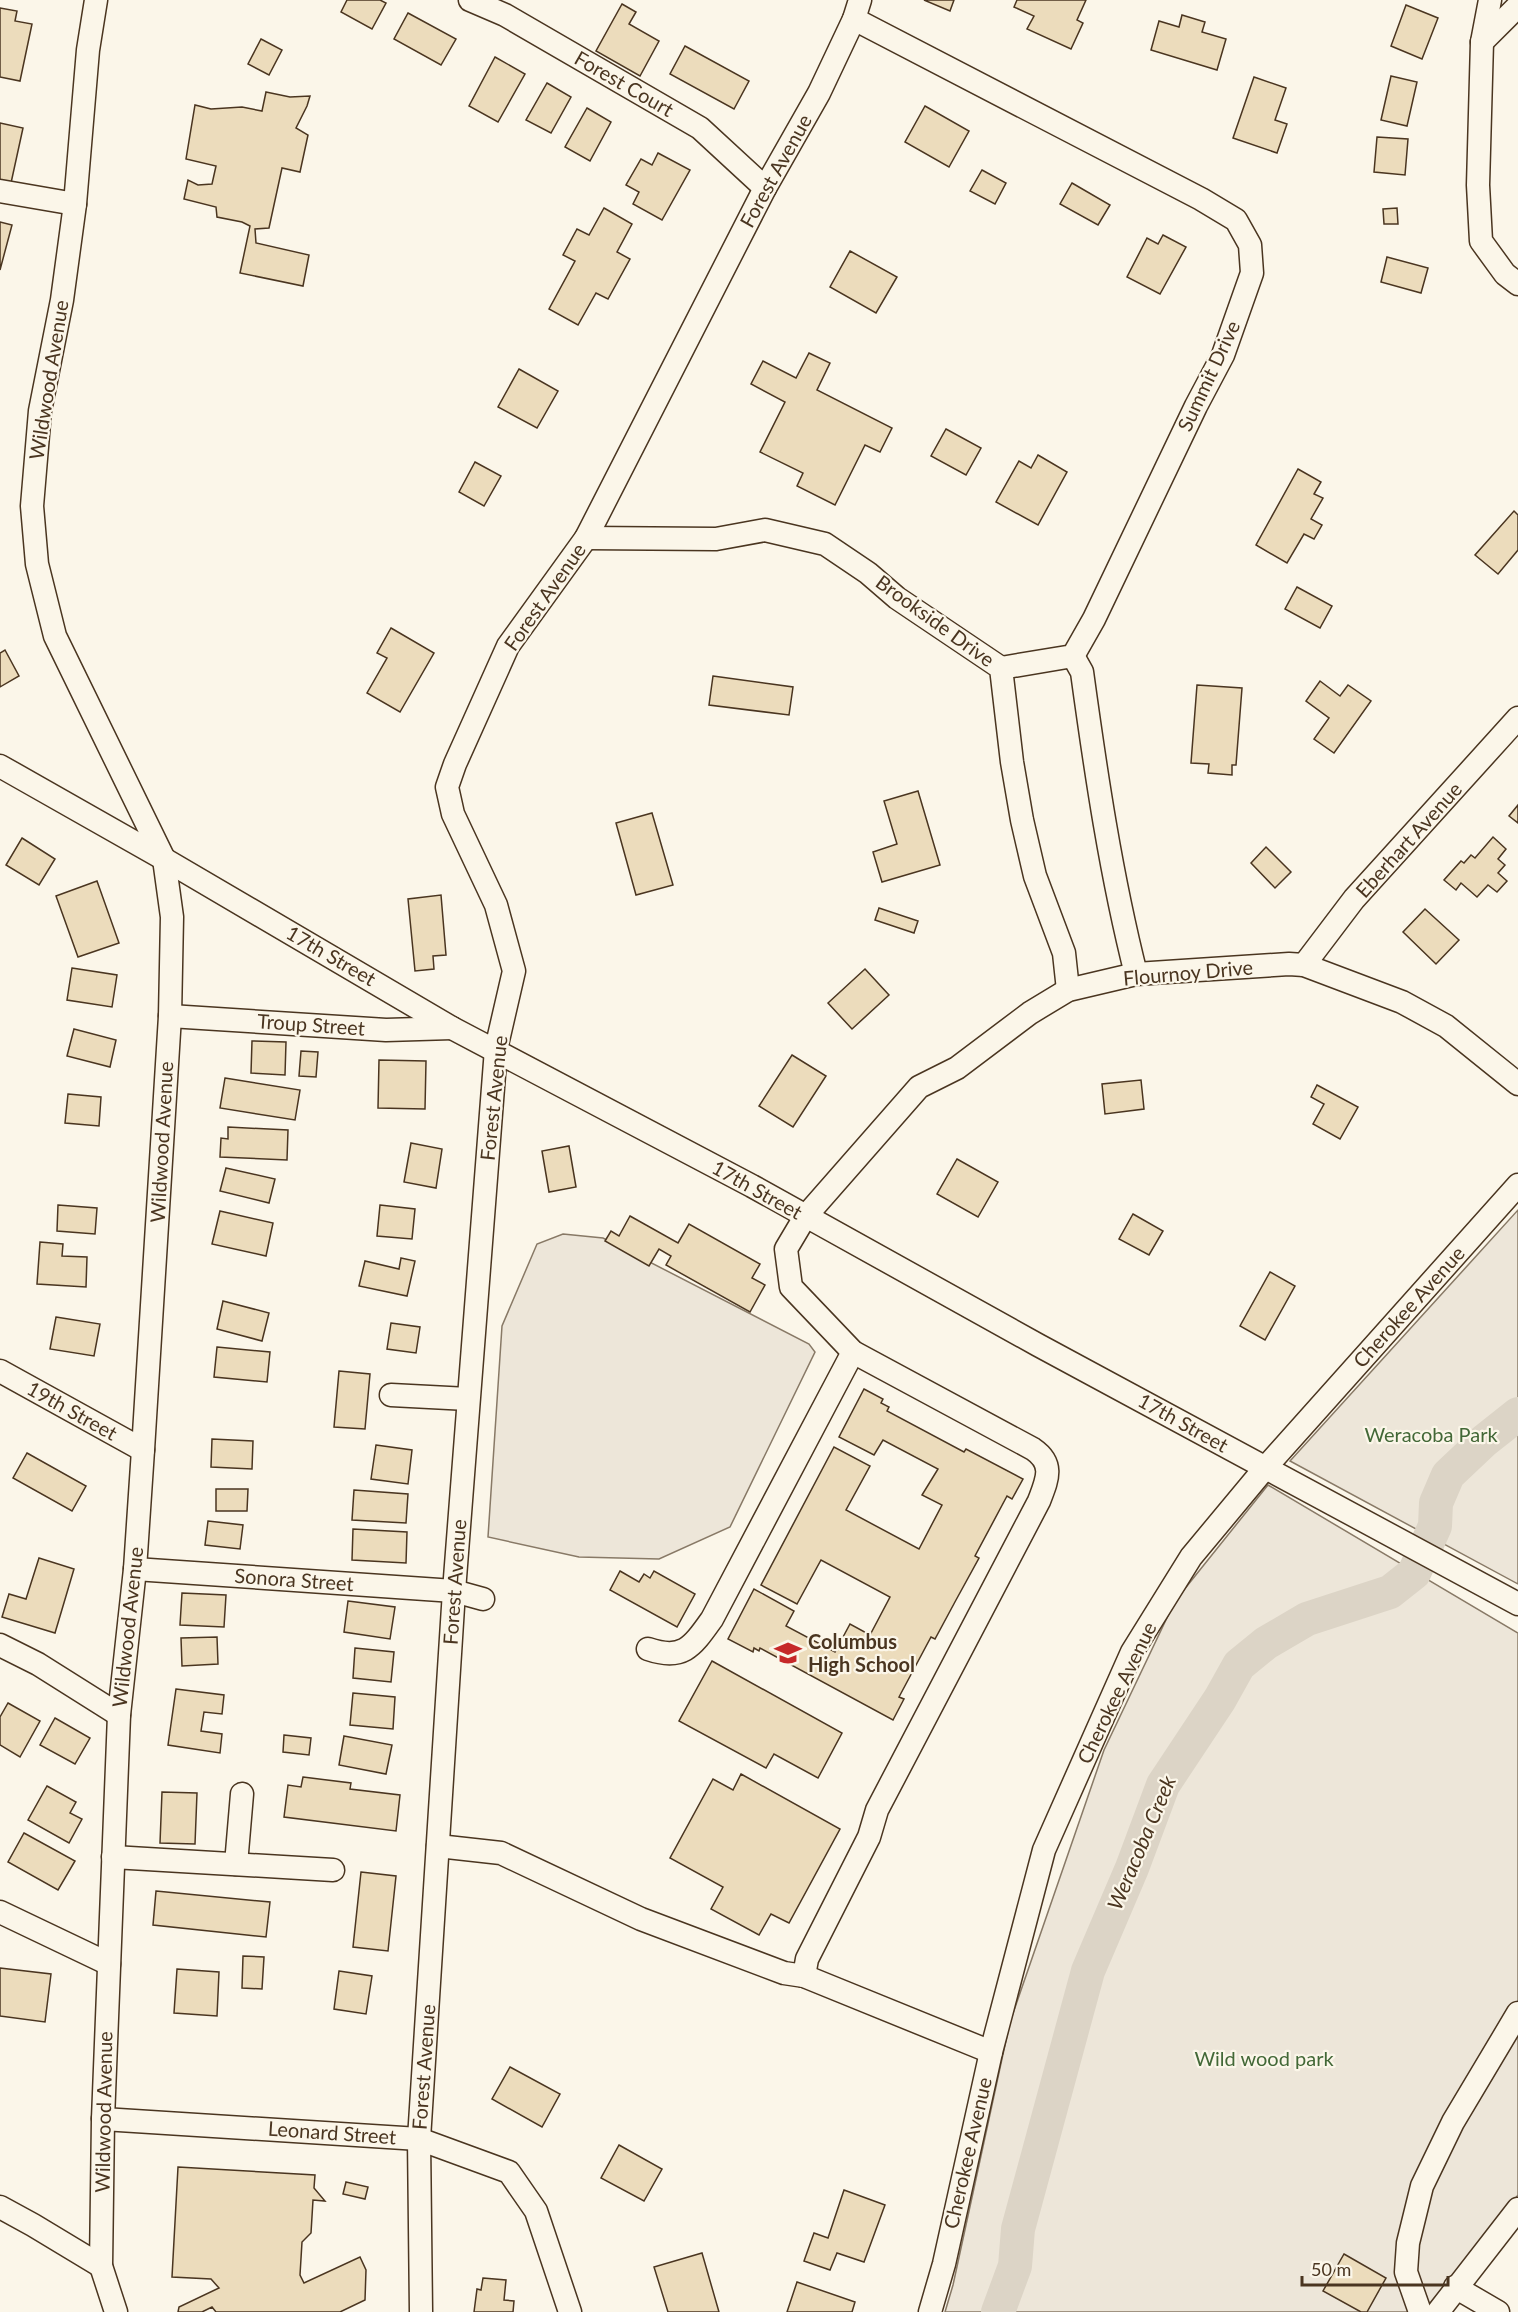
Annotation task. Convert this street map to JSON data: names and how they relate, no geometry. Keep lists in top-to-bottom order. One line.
{"streets":{"street":["Forest Court","Forest Avenue","Summit Drive","Wildwood Avenue","Brookside Drive","Eberhart Avenue","17th Street","Flournoy Drive","Troup Street","Cherokee Avenue","19th Street","Sonora Street","Leonard Street"]},"crossings":[["Forest Court","Forest Avenue"],["Forest Avenue","Summit Drive"],["Forest Avenue","Brookside Drive"],["Forest Avenue","17th Street"],["Forest Avenue","Sonora Street"],["Forest Avenue","Leonard Street"],["Wildwood Avenue","17th Street"],["Wildwood Avenue","Troup Street"],["Wildwood Avenue","19th Street"],["Wildwood Avenue","Sonora Street"],["Wildwood Avenue","Leonard Street"],["Brookside Drive","Flournoy Drive"],["Eberhart Avenue","Flournoy Drive"],["17th Street","Flournoy Drive"],["17th Street","Troup Street"],["17th Street","Cherokee Avenue"]],"water":["Weracoba Creek"],"parks":["Weracoba Park","Wild wood park"],"places":{"school or university":["Columbus High School"]},"scale_bar":"50 m"}
